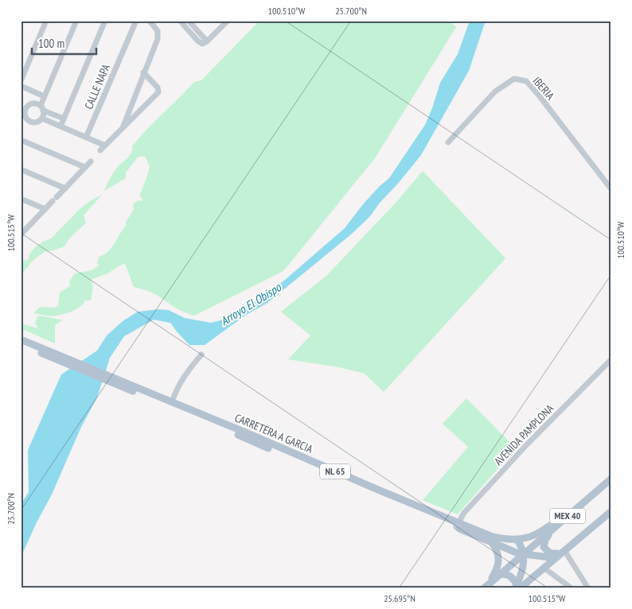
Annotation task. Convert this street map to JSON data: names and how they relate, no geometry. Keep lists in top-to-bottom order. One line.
{"streets":{"main road":["CARRETERA A GARCIA","NL 65","MEX 40"],"street":["CALLE NAPA","IBERIA","AVENIDA PAMPLONA"]},"crossings":[["CARRETERA A GARCIA","AVENIDA PAMPLONA"],["CARRETERA A GARCIA","NL 65"],["CARRETERA A GARCIA","MEX 40"]],"water":["Arroyo El Obispo"],"scale_bar":"100 m","coordinates":["100.510°W","25.700°N","100.515°W","25.695°N"]}
